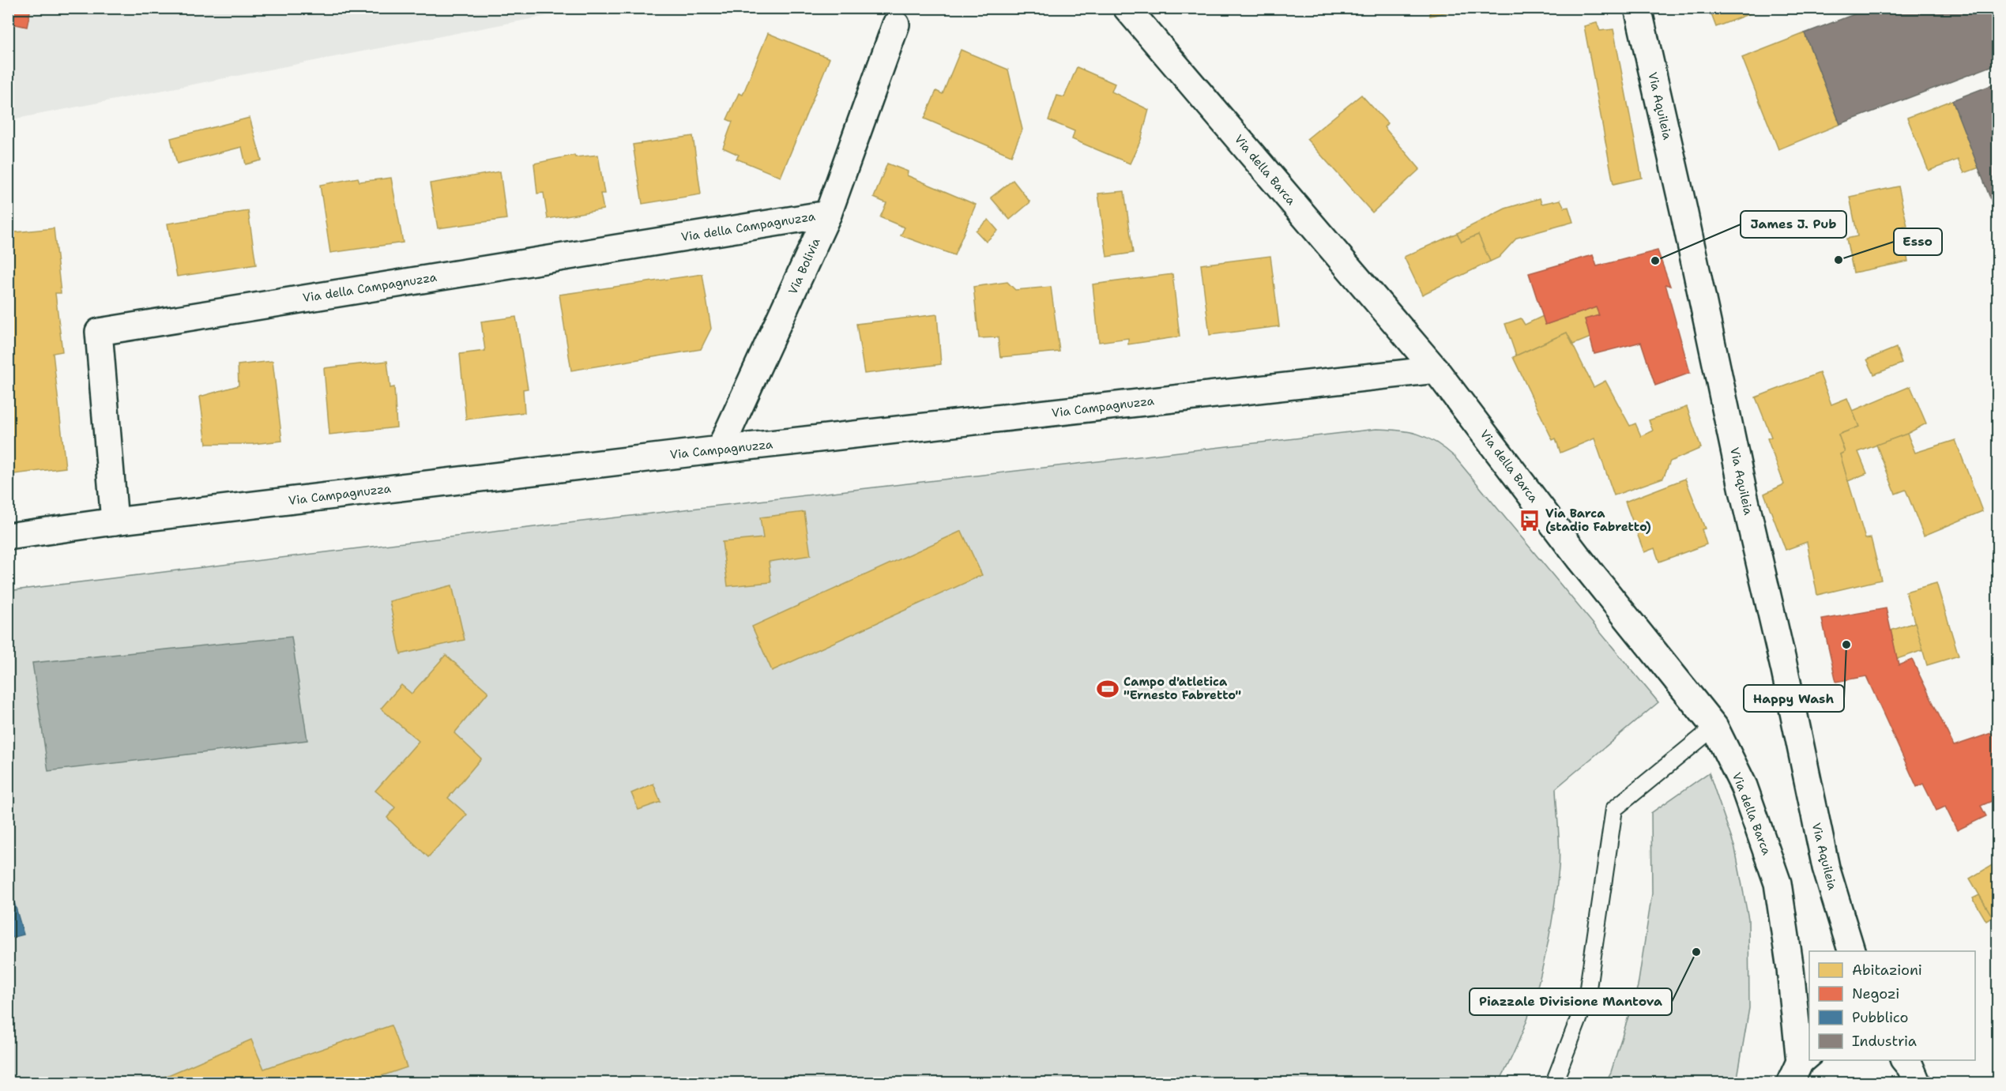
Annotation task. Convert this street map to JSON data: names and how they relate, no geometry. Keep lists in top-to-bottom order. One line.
{"streets":{"street":["Via Aquileia","Via della Barca","Via della Campagnuzza","Via Bolivia","Via Campagnuzza"]},"crossings":[["Via della Barca","Via Campagnuzza"],["Via della Campagnuzza","Via Bolivia"],["Via della Campagnuzza","Via Campagnuzza"],["Via Bolivia","Via Campagnuzza"]],"places":{"other":["Esso","James J. Pub","Happy Wash","Piazzale Divisione Mantova"],"bus stop":["Via Barca (stadio Fabretto)"],"sports":["Campo d'atletica \"Ernesto Fabretto\""]},"legend":["Abitazioni","Negozi","Pubblico","Industria"]}
